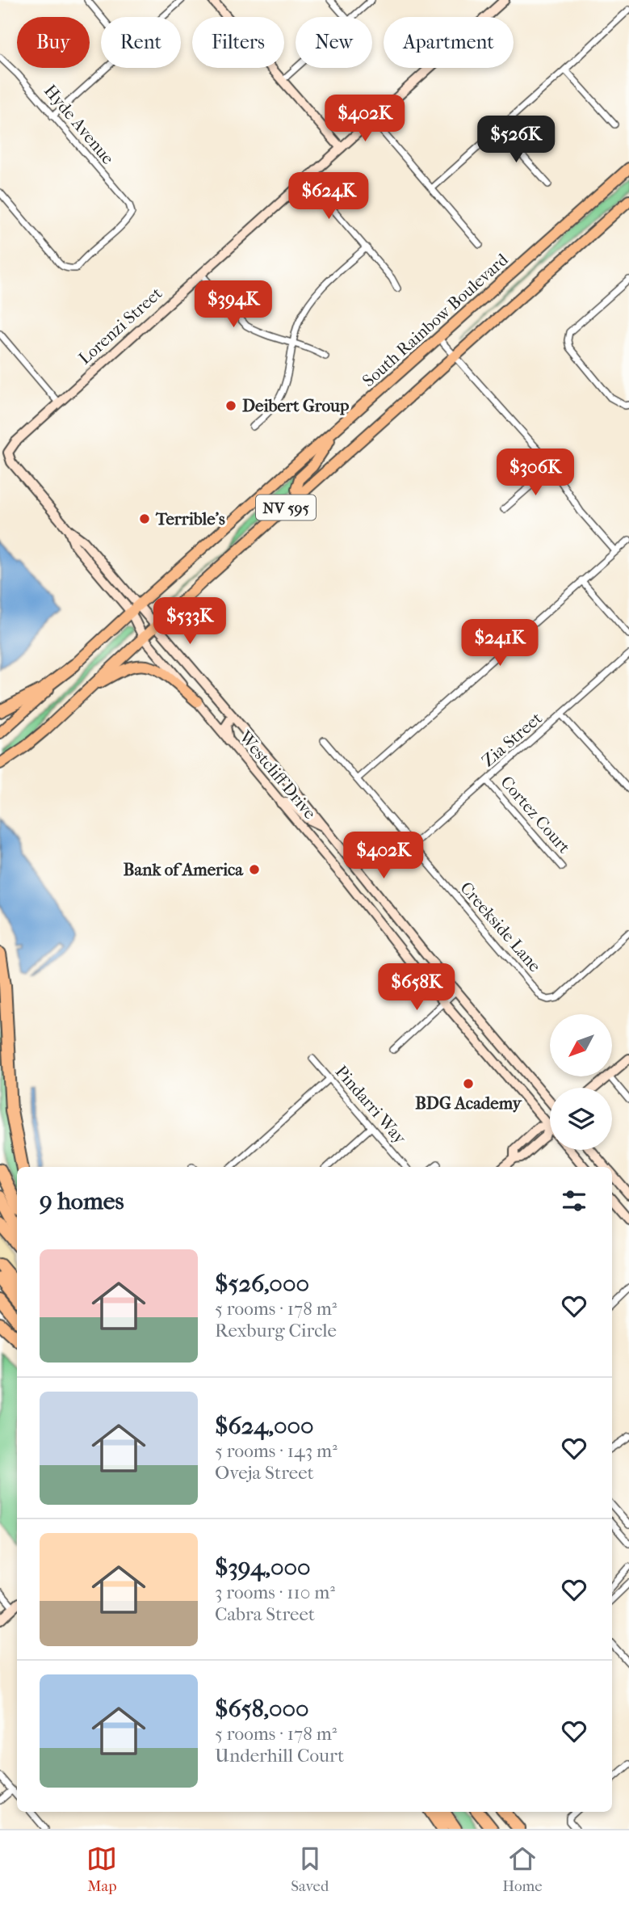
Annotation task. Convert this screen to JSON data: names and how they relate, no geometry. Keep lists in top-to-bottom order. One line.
{"streets":{"main road":["South Rainbow Boulevard","Lorenzi Street","NV 595","Westcliff Drive"],"street":["Hyde Avenue","Zia Street","Cortez Court","Creekside Lane","Pindarri Way"]},"crossings":[["South Rainbow Boulevard","NV 595"],["South Rainbow Boulevard","Westcliff Drive"],["Lorenzi Street","Westcliff Drive"],["NV 595","Westcliff Drive"],["Zia Street","Cortez Court"],["Zia Street","Creekside Lane"]],"places":["Deibert Group","Terrible's","Bank of America","BDG Academy"],"north":"bottom left","page":{"chip":["Buy","Rent","Filters","New","Apartment"],"price":["$402K","$526K","$624K","$394K","$306K","$533K","$241K","$402K","$658K"],"heading":"9 homes","list":[{"name":"$526,000","note":"5 rooms · 178 m² · Rexburg Circle"},{"name":"$624,000","note":"5 rooms · 143 m² · Oveja Street"},{"name":"$394,000","note":"3 rooms · 110 m² · Cabra Street"},{"name":"$658,000","note":"5 rooms · 178 m² · Underhill Court"}],"tabs":["Map","Saved","Home"]}}
